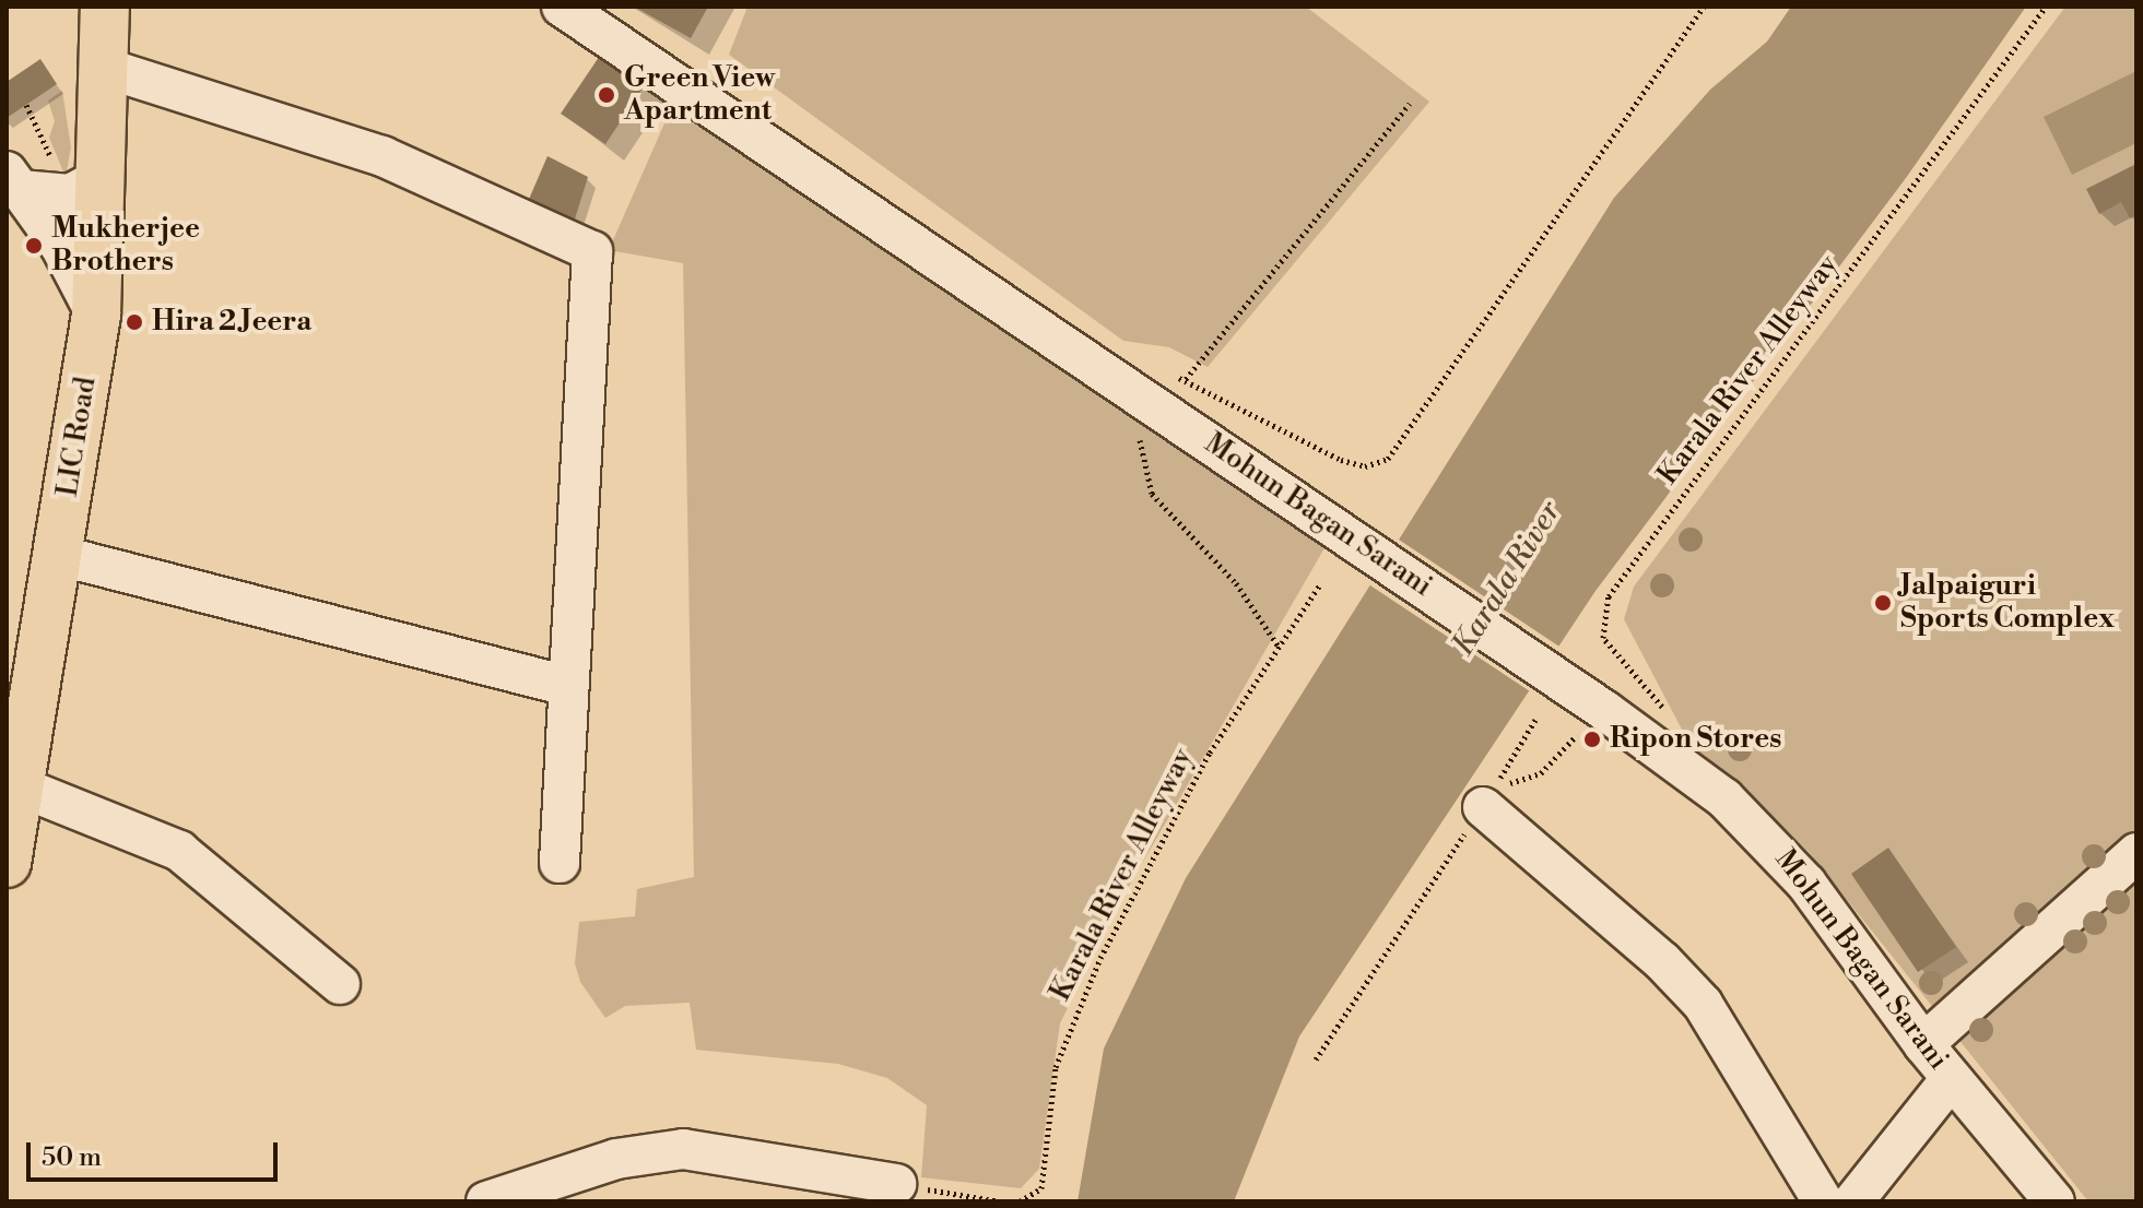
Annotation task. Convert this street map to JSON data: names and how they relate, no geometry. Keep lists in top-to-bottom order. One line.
{"streets":{"main road":["LIC Road"],"street":["Mohun Bagan Sarani"],"path":["Karala River Alleyway"]},"water":["Karala River"],"places":["Green View Apartment","Mukherjee Brothers","Hira 2 Jeera","Jalpaiguri Sports Complex","Ripon Stores"],"scale_bar":"50 m"}
